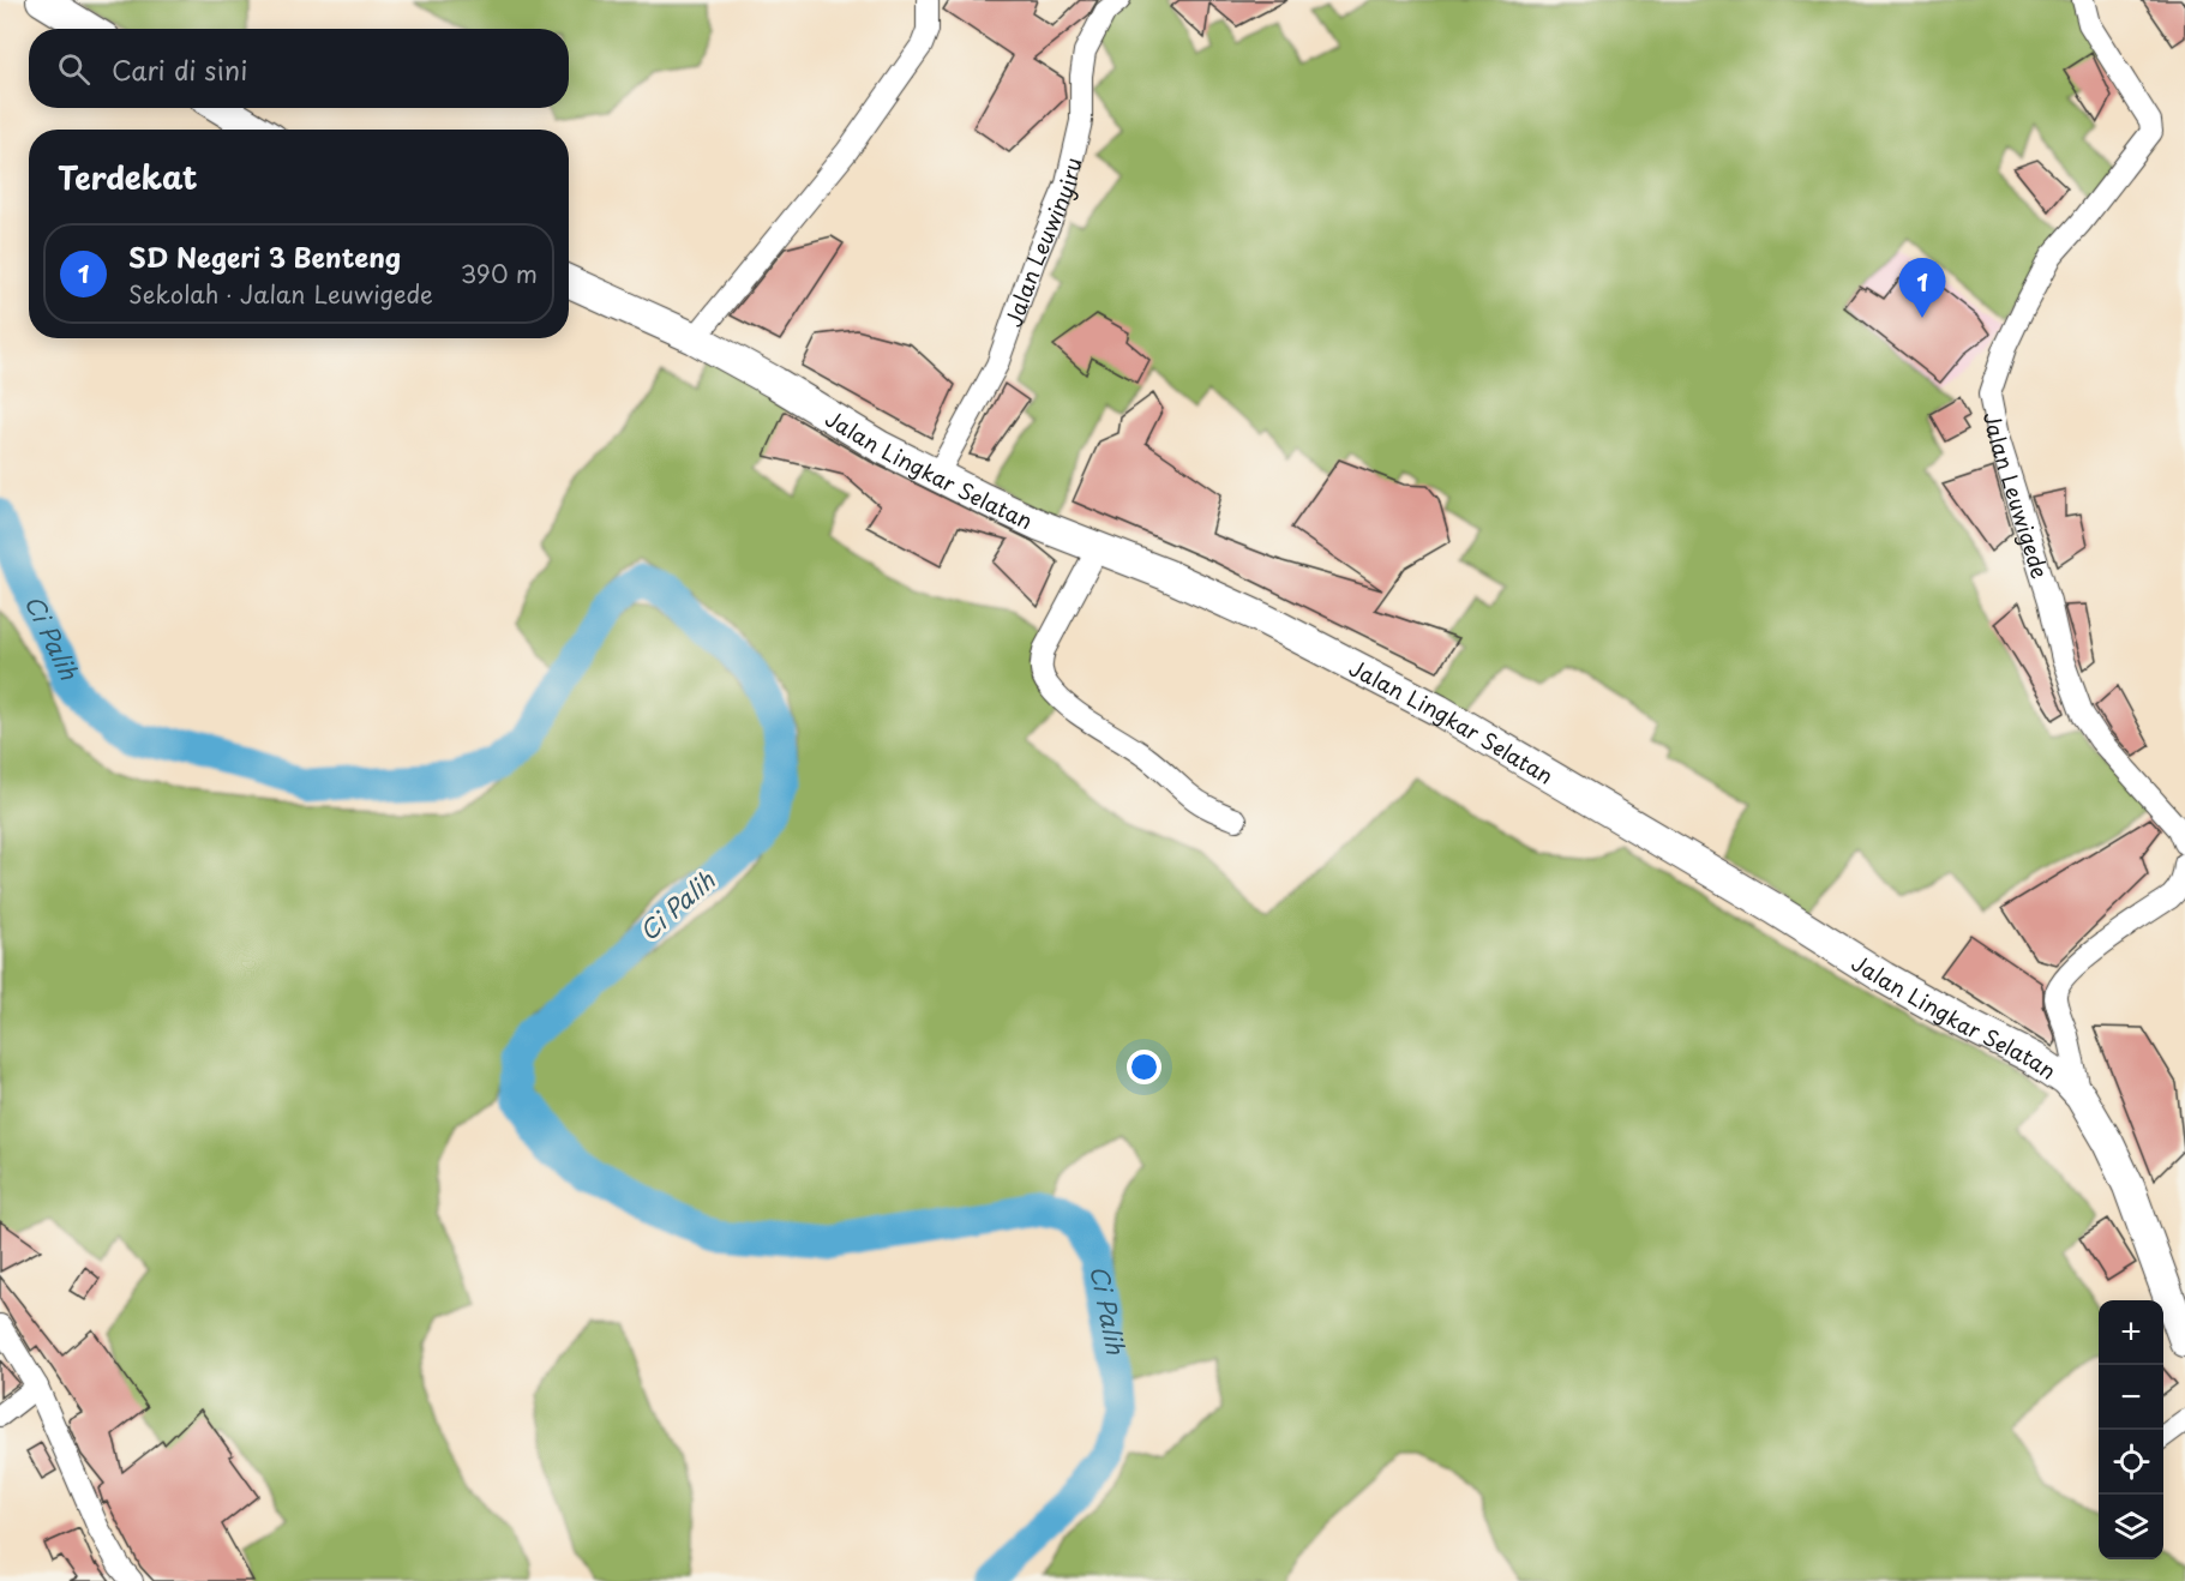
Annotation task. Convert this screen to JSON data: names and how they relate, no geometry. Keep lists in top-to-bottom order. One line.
{"streets":{"street":["Jalan Leuwinyiru","Jalan Lingkar Selatan","Jalan Leuwigede"]},"crossings":[["Jalan Leuwinyiru","Jalan Lingkar Selatan"]],"water":["Ci Palih"],"page":{"search":"Cari di sini","heading":"Terdekat","list":[{"mark":"1","name":"SD Negeri 3 Benteng","note":"Sekolah · Jalan Leuwigede","value":"390 m"}],"pins":"1","map_buttons":["+","−"]}}
